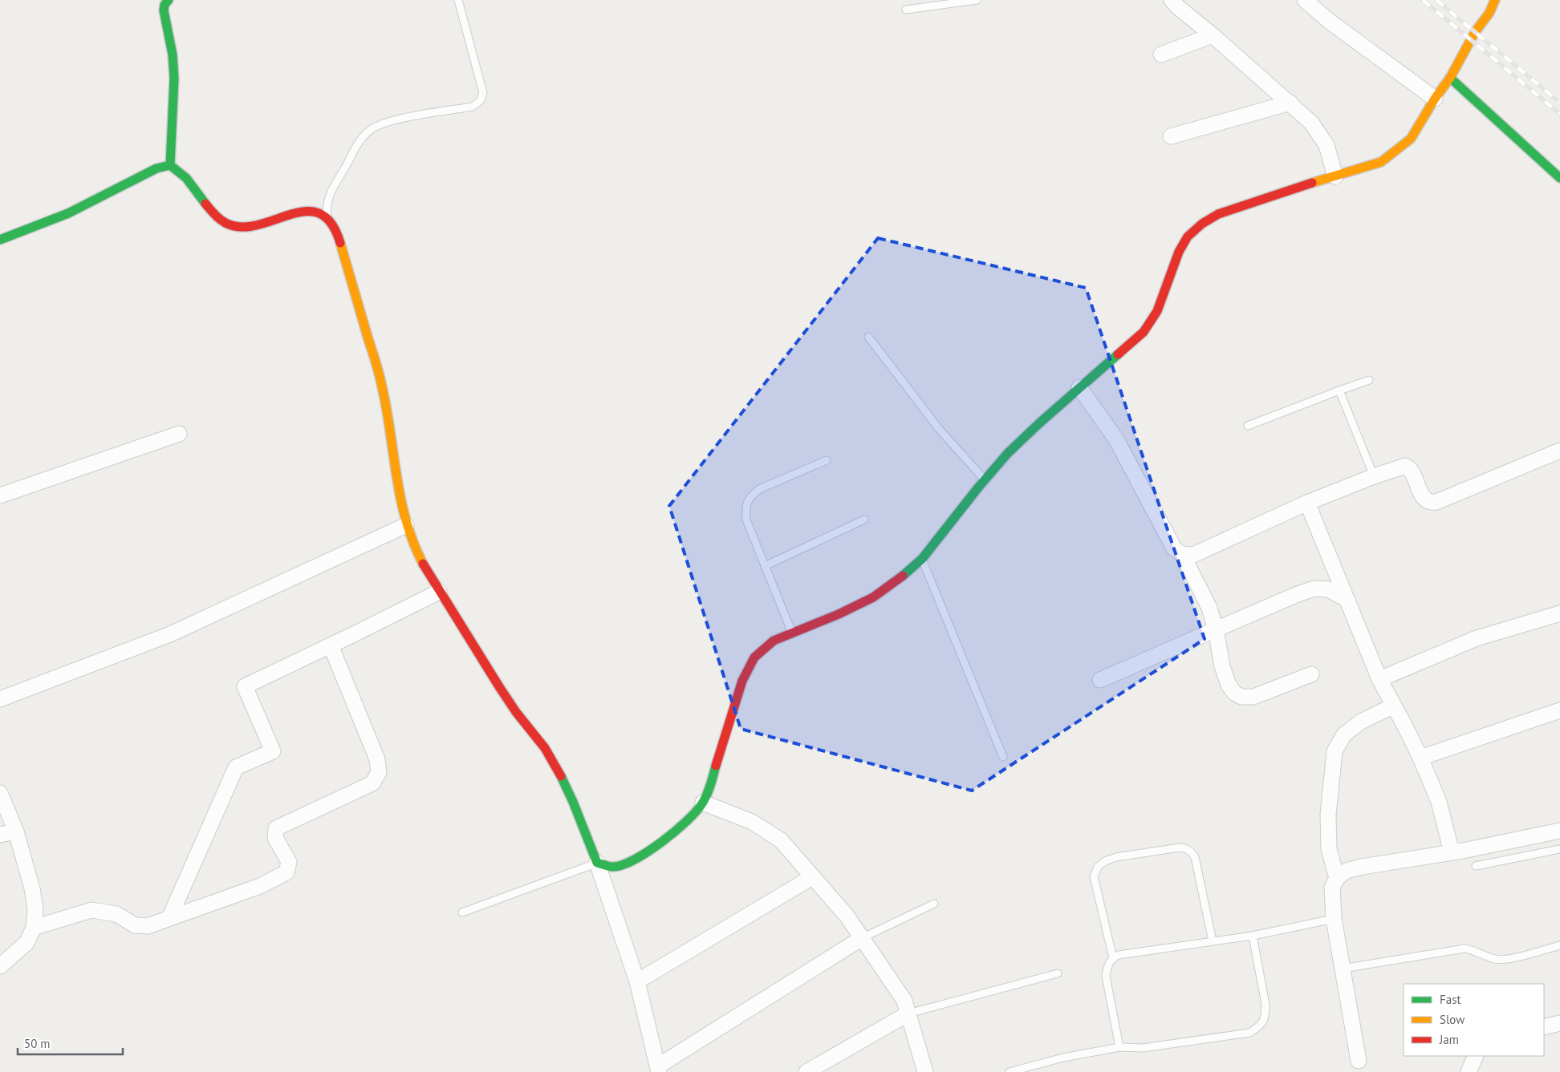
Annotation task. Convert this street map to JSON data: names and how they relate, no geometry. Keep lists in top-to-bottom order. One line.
{"legend":["Fast","Slow","Jam"],"scale_bar":"50 m"}
